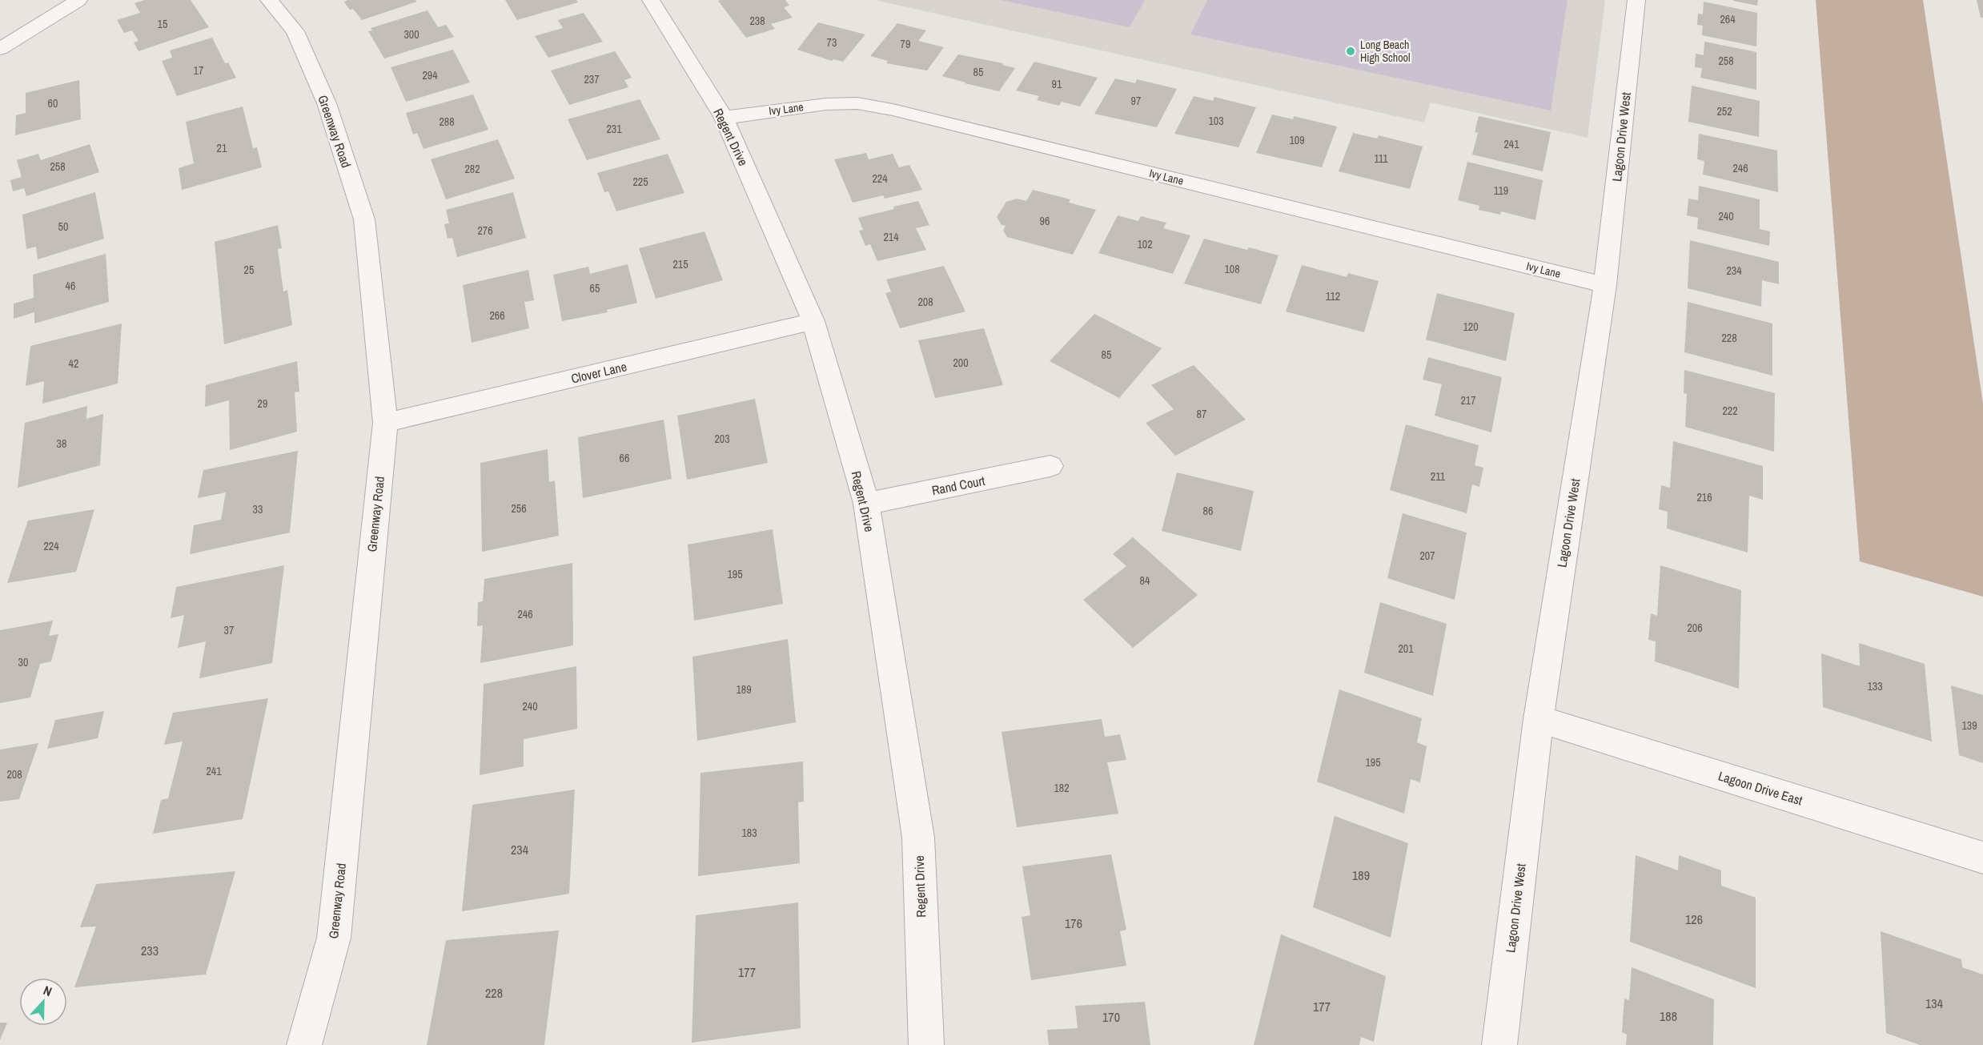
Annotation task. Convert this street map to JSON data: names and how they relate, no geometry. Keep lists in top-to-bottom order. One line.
{"streets":{"street":["Ivy Lane","Greenway Road","Regent Drive","Lagoon Drive West","Clover Lane","Rand Court","Lagoon Drive East"]},"crossings":[["Ivy Lane","Regent Drive"],["Ivy Lane","Lagoon Drive West"],["Greenway Road","Clover Lane"],["Regent Drive","Clover Lane"],["Regent Drive","Rand Court"],["Lagoon Drive West","Lagoon Drive East"]],"places":["Long Beach High School"],"house_numbers":["264","238","15","300","73","79","258","17","85","294","237","91","97","60","252","103","288","231","109","241","21","111","258","246","282","224","225","119","240","96","50","276","214","102","215","108","25","234","46","65","112","208","266","120","228","85","200","42","217","29","222","87","203","38","66","211","216","256","33","86","224","207","195","84","246","206","37","201","30","133","189","240","139","195","241","208","182","183","234","189","126","176","233","177","228","134","177","188","170"],"north":"top"}
